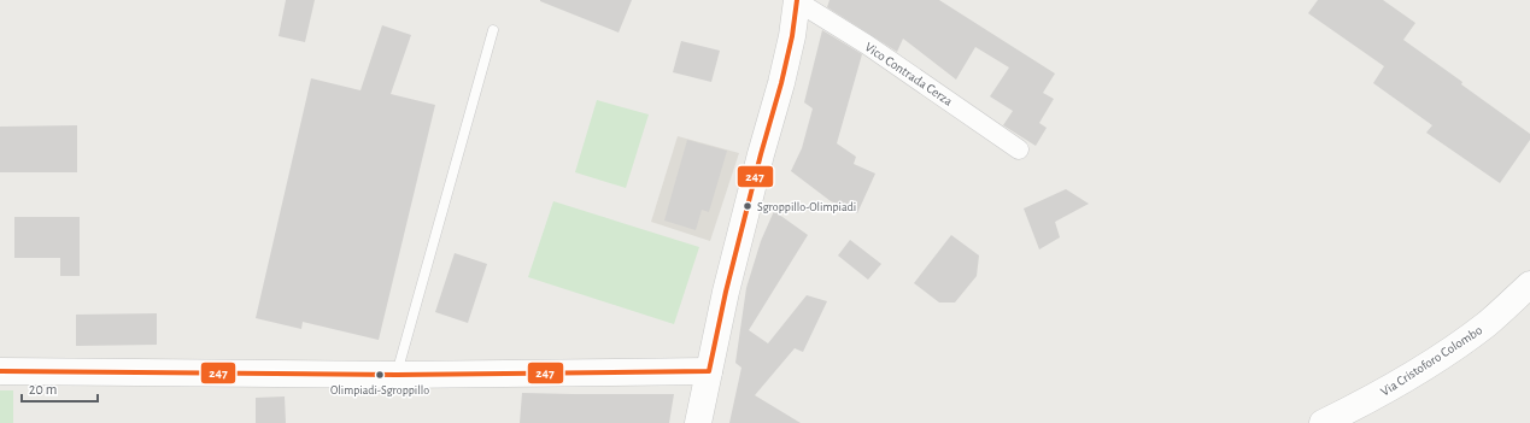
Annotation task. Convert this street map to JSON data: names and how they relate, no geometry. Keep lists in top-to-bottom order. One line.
{"streets":{"street":["Vico Contrada Cerza","Via Cristoforo Colombo"]},"places":["Sgroppillo-Olimpiadi","Olimpiadi-Sgroppillo"],"lines":["transit line 247"],"scale_bar":"20 m"}
